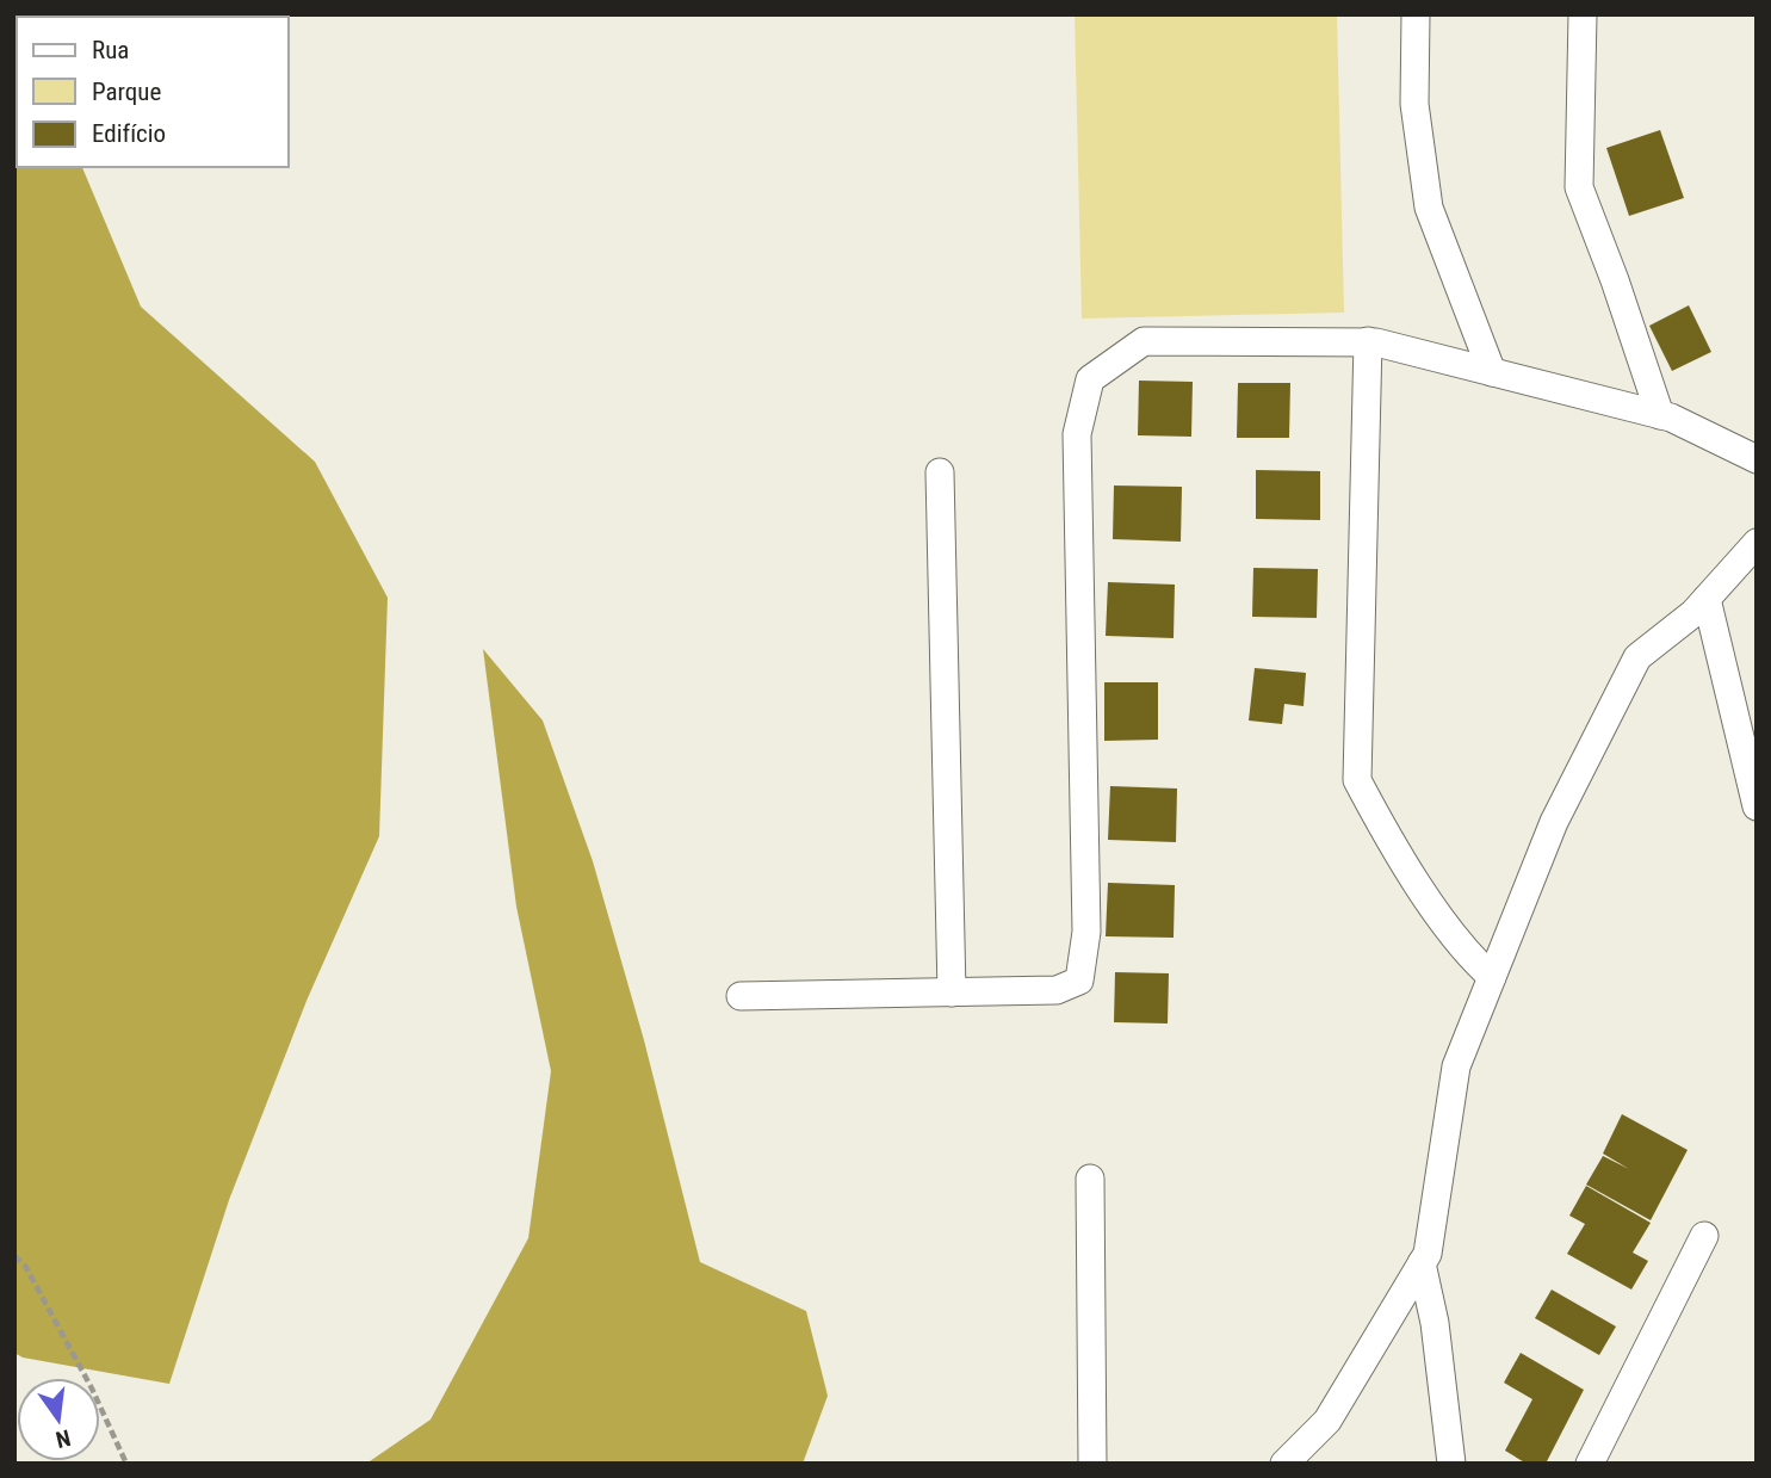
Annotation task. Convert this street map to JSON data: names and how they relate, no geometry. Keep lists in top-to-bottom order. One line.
{"legend":["Rua","Parque","Edifício"],"north":"bottom"}
